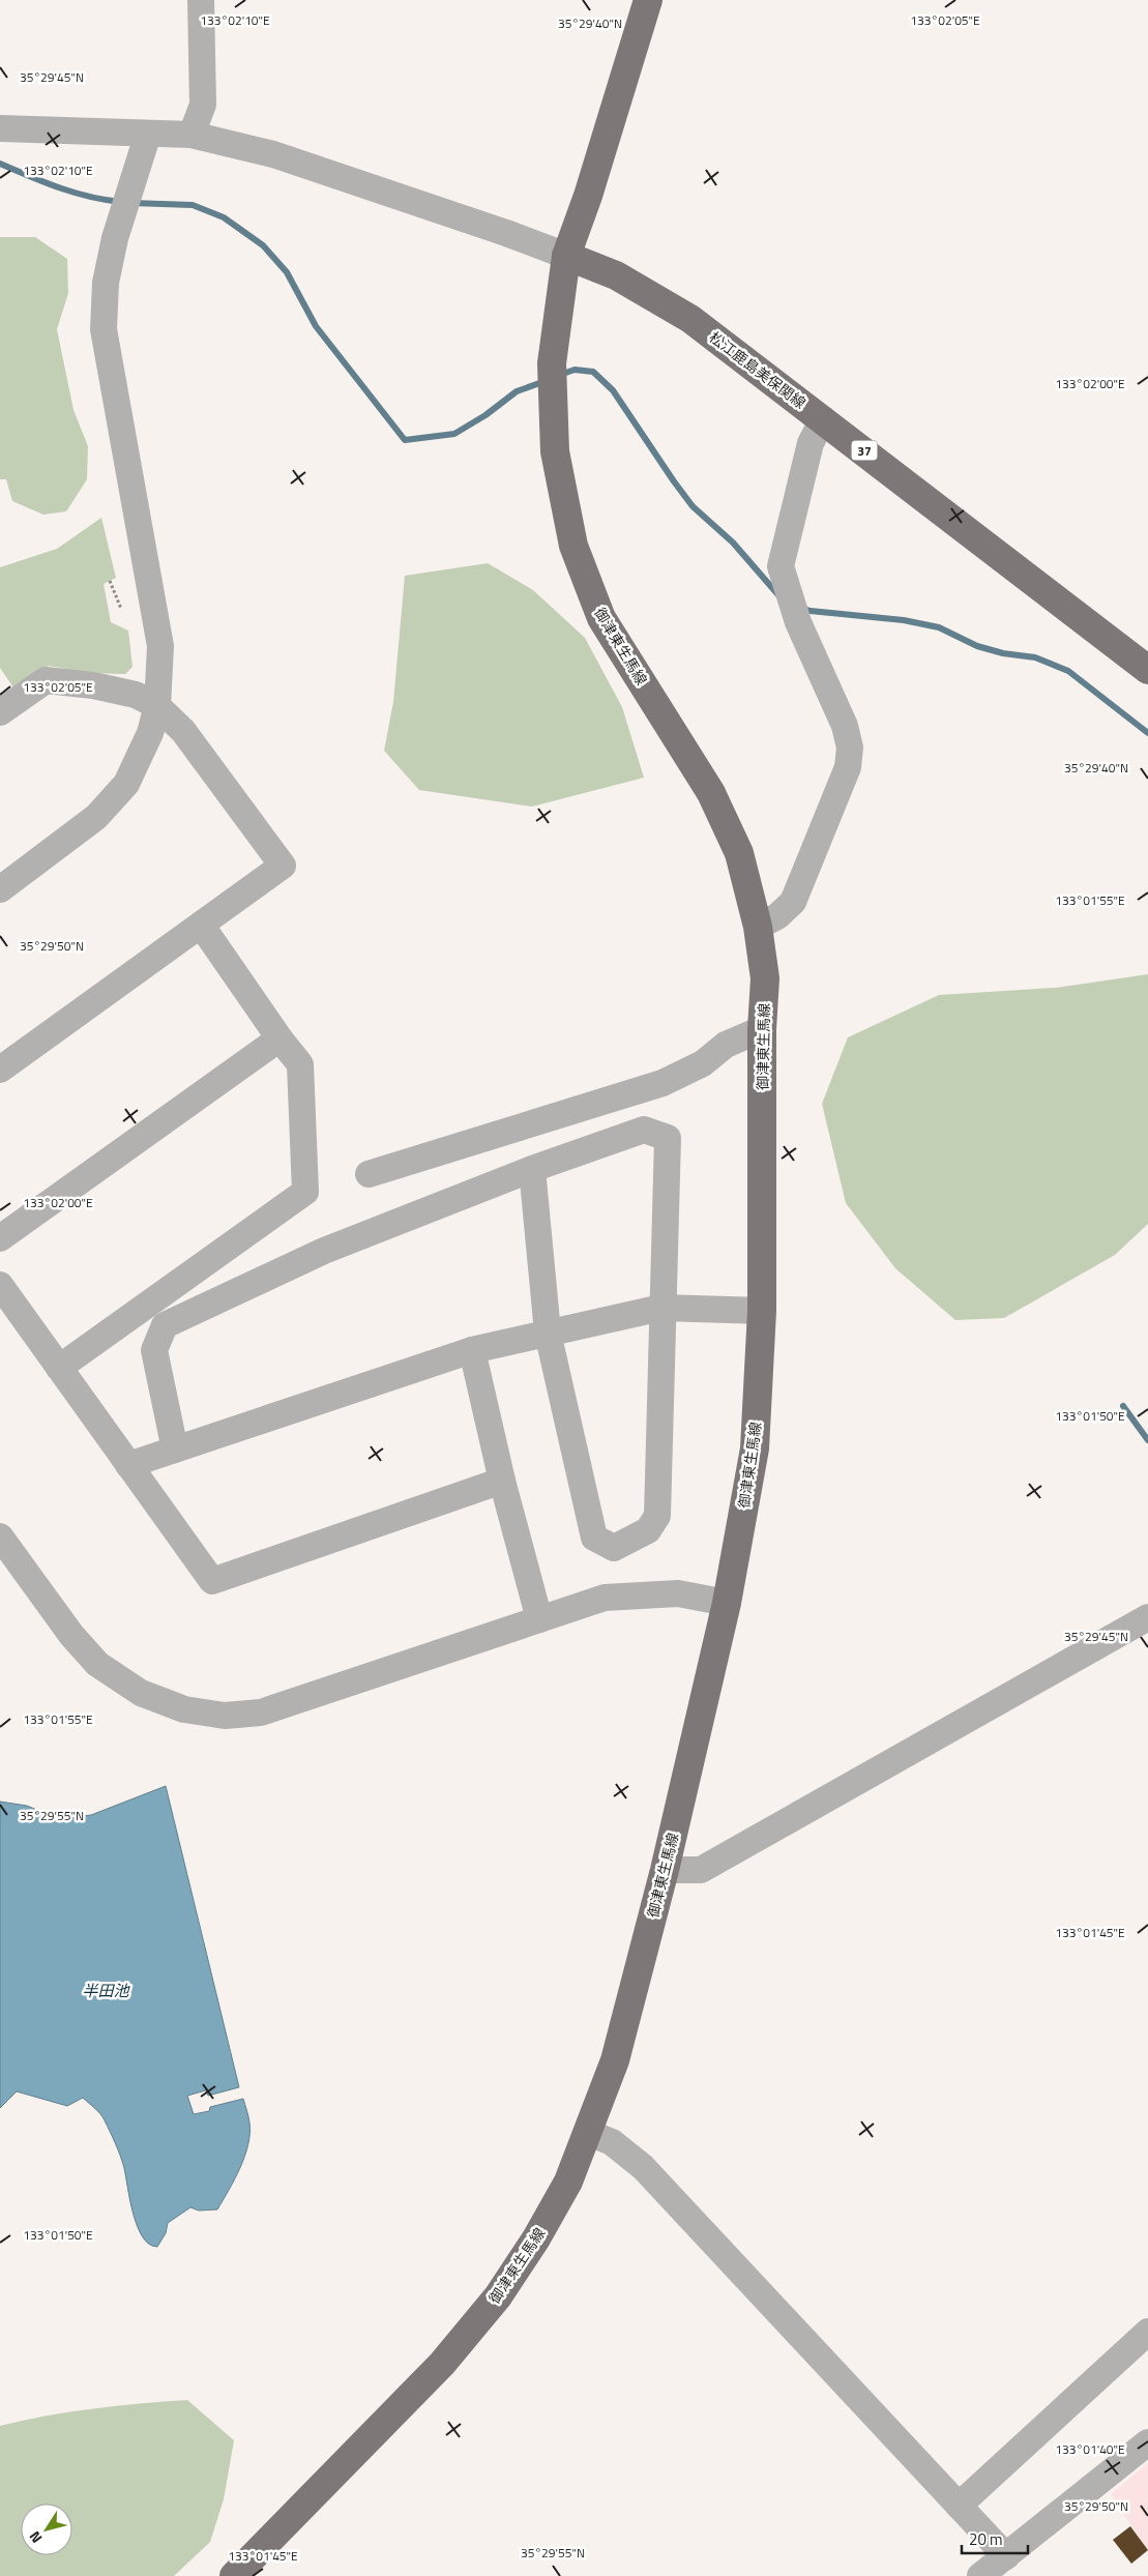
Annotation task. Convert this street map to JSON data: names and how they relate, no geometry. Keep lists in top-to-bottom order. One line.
{"streets":{"main road":["松江鹿島美保関線","37","御津東生馬線"]},"crossings":[["松江鹿島美保関線","御津東生馬線"]],"water":["半田池"],"scale_bar":"20 m","north":"bottom left","coordinates":["133°02'05\"E","133°02'10\"E","35°29'40\"N","35°29'45\"N","133°02'00\"E","133°01'55\"E","35°29'50\"N","133°01'50\"E","35°29'55\"N","133°01'45\"E","133°01'40\"E"]}
